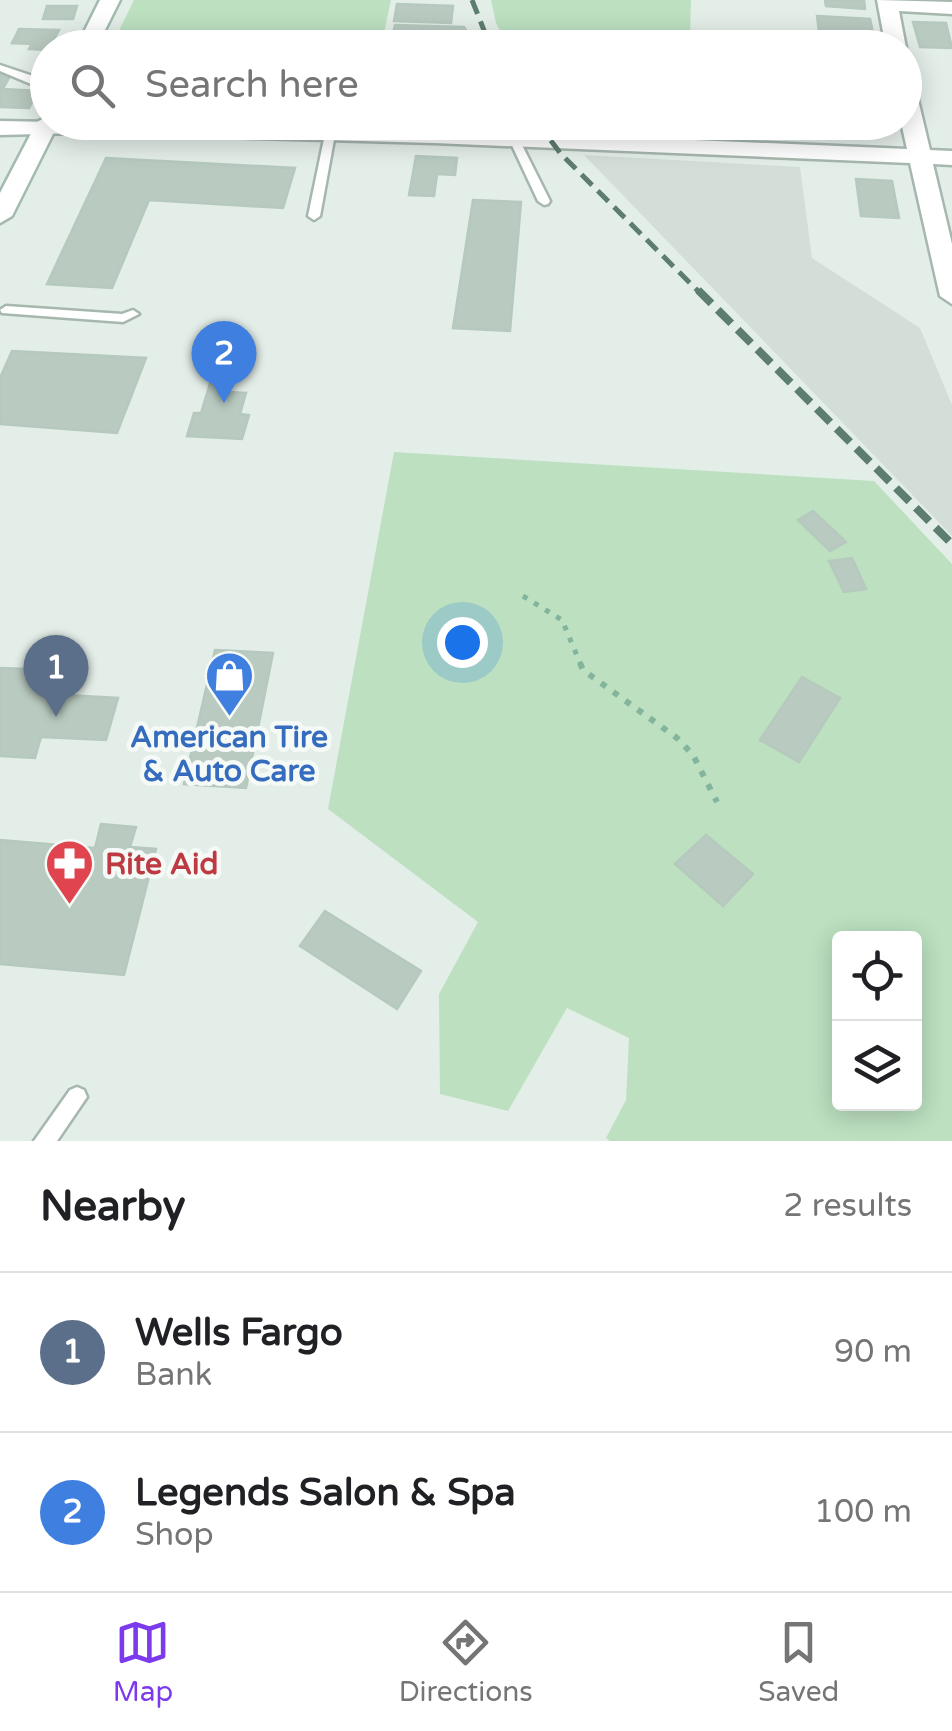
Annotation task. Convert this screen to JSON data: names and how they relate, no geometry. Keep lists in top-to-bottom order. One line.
{"places":{"shop":["American Tire & Auto Care"],"pharmacy":["Rite Aid"]},"page":{"search":"Search here","pins":["2","1"],"heading":["Nearby","2 results"],"list":[{"mark":"1","name":"Wells Fargo","note":"Bank","value":"90 m"},{"mark":"2","name":"Legends Salon & Spa","note":"Shop","value":"100 m"}],"nav":["Map","Directions","Saved"]}}
